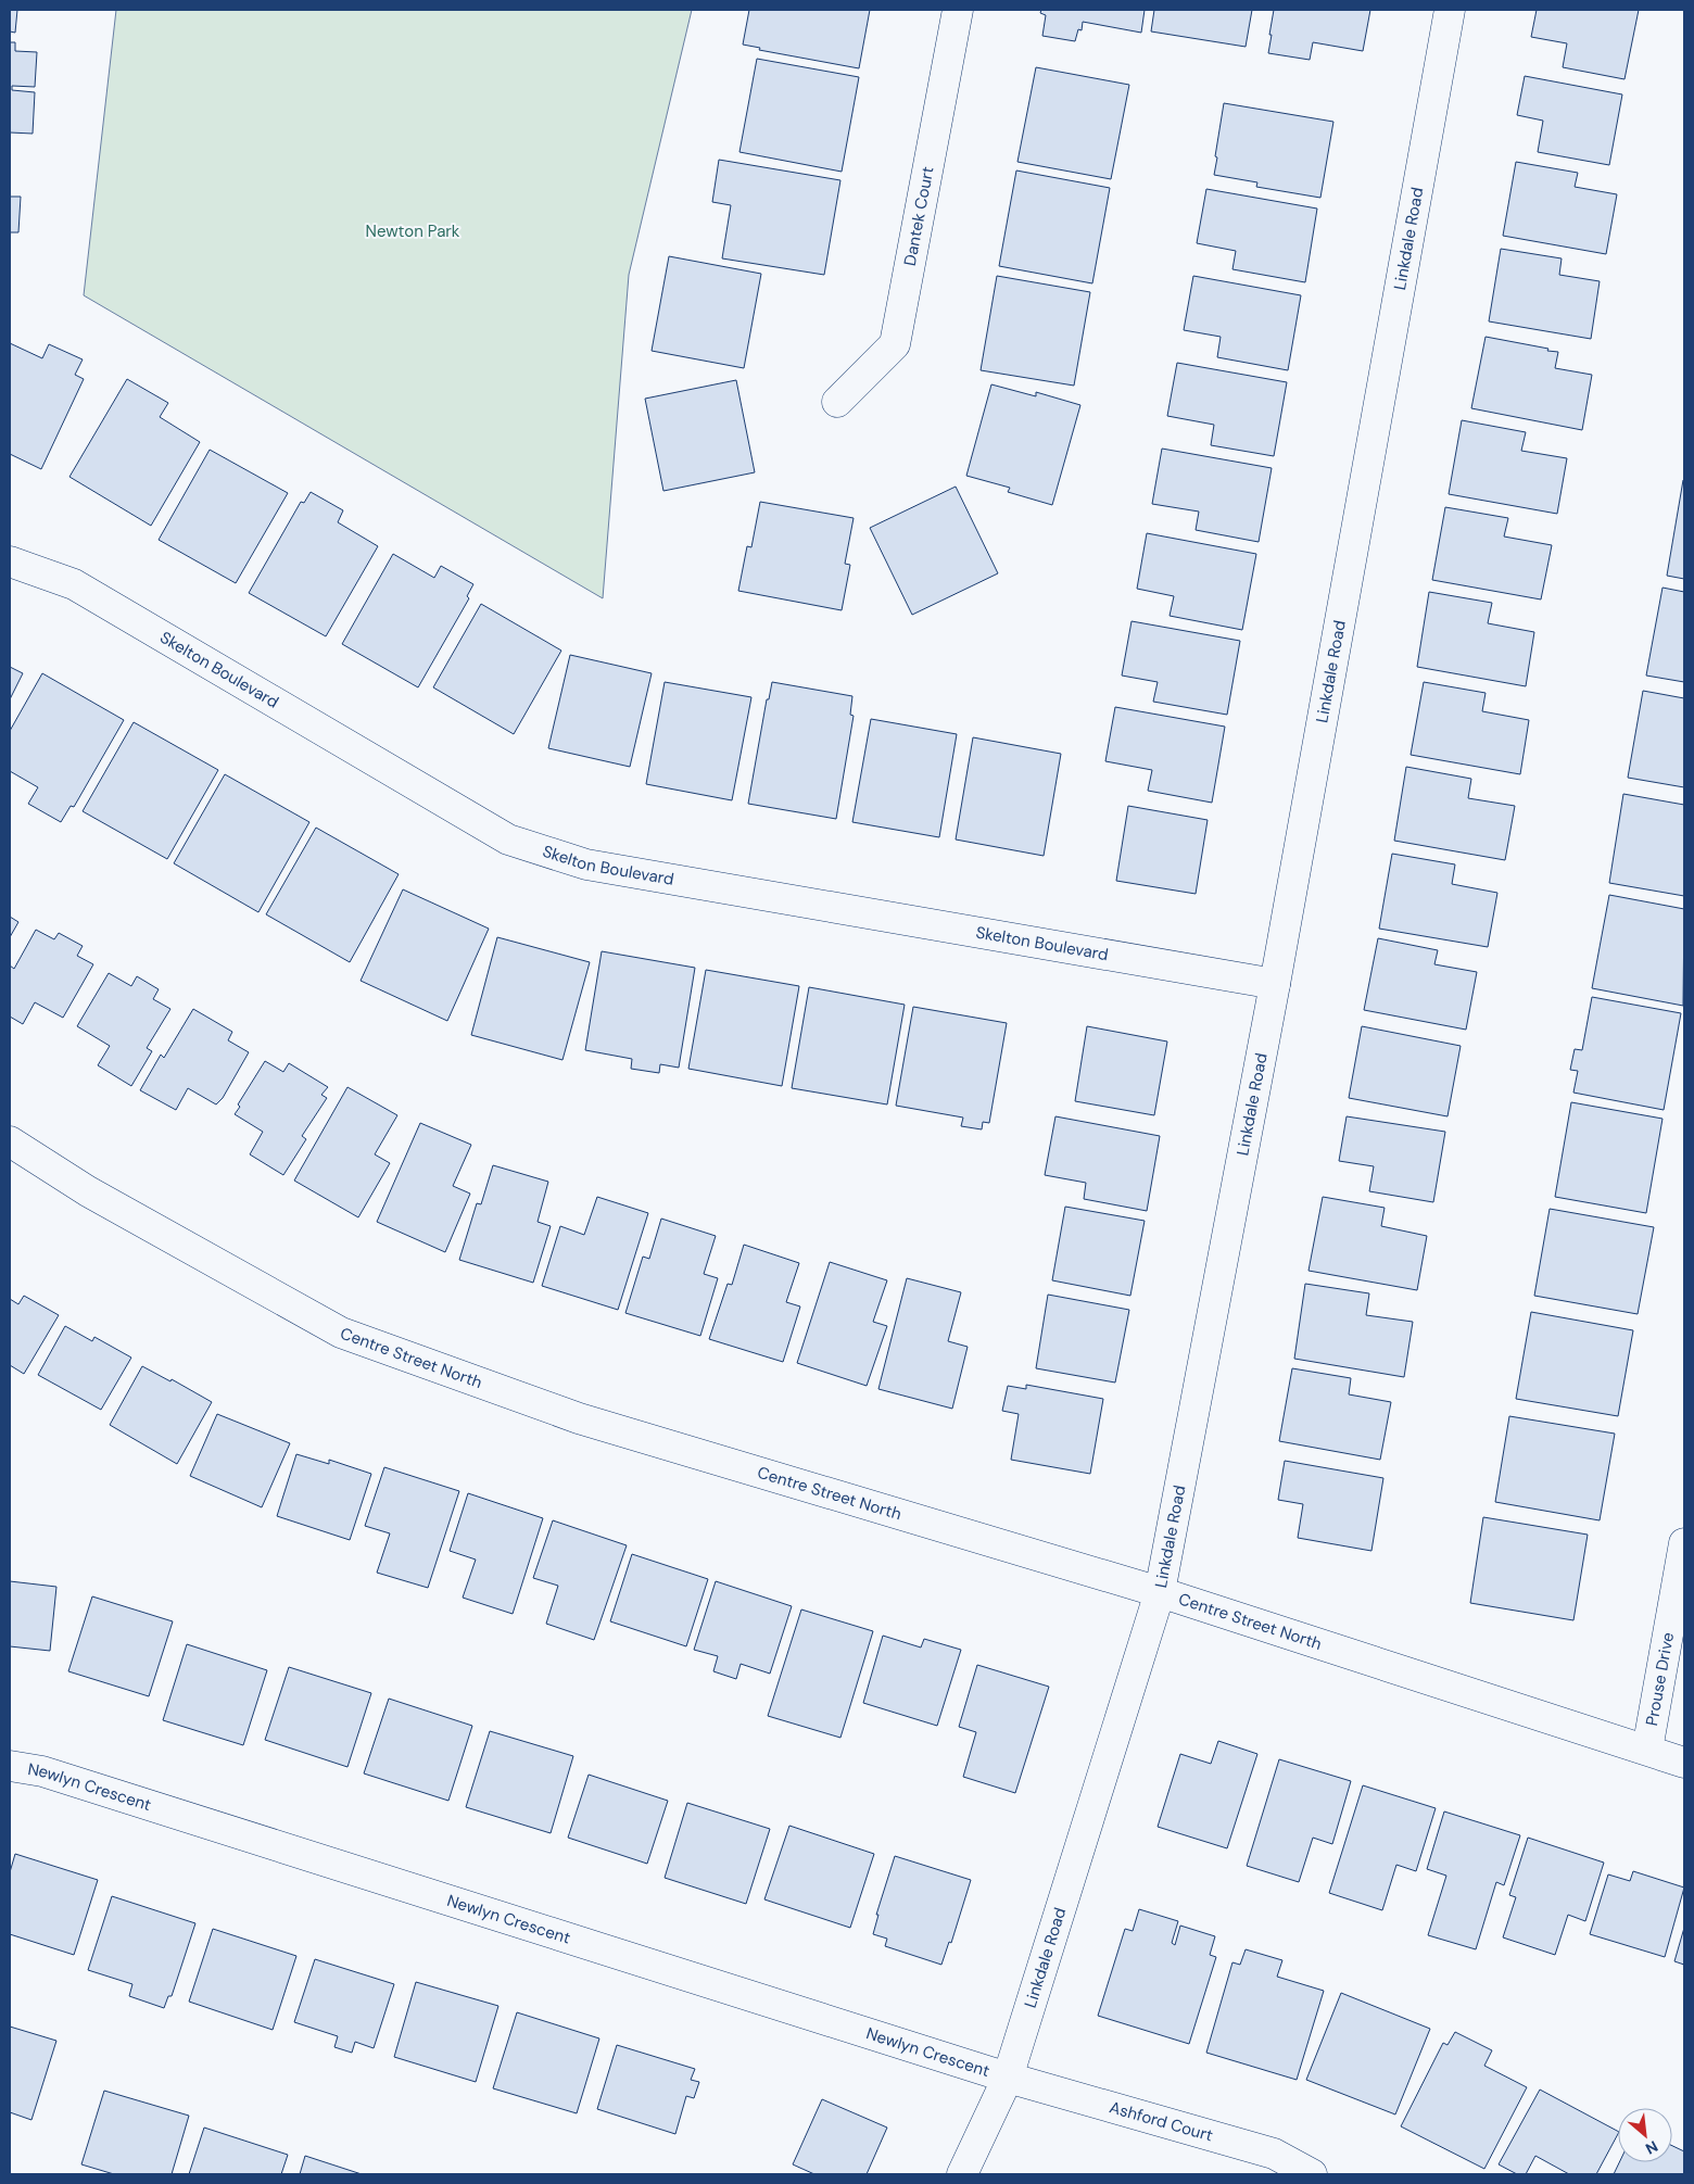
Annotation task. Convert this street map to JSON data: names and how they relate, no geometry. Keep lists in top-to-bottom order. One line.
{"streets":{"street":["Dantek Court","Linkdale Road","Skelton Boulevard","Centre Street North","Prouse Drive","Newlyn Crescent","Ashford Court"]},"crossings":[["Linkdale Road","Skelton Boulevard"],["Linkdale Road","Centre Street North"],["Linkdale Road","Newlyn Crescent"],["Linkdale Road","Ashford Court"],["Centre Street North","Prouse Drive"],["Newlyn Crescent","Ashford Court"]],"parks":["Newton Park"],"north":"bottom right"}
